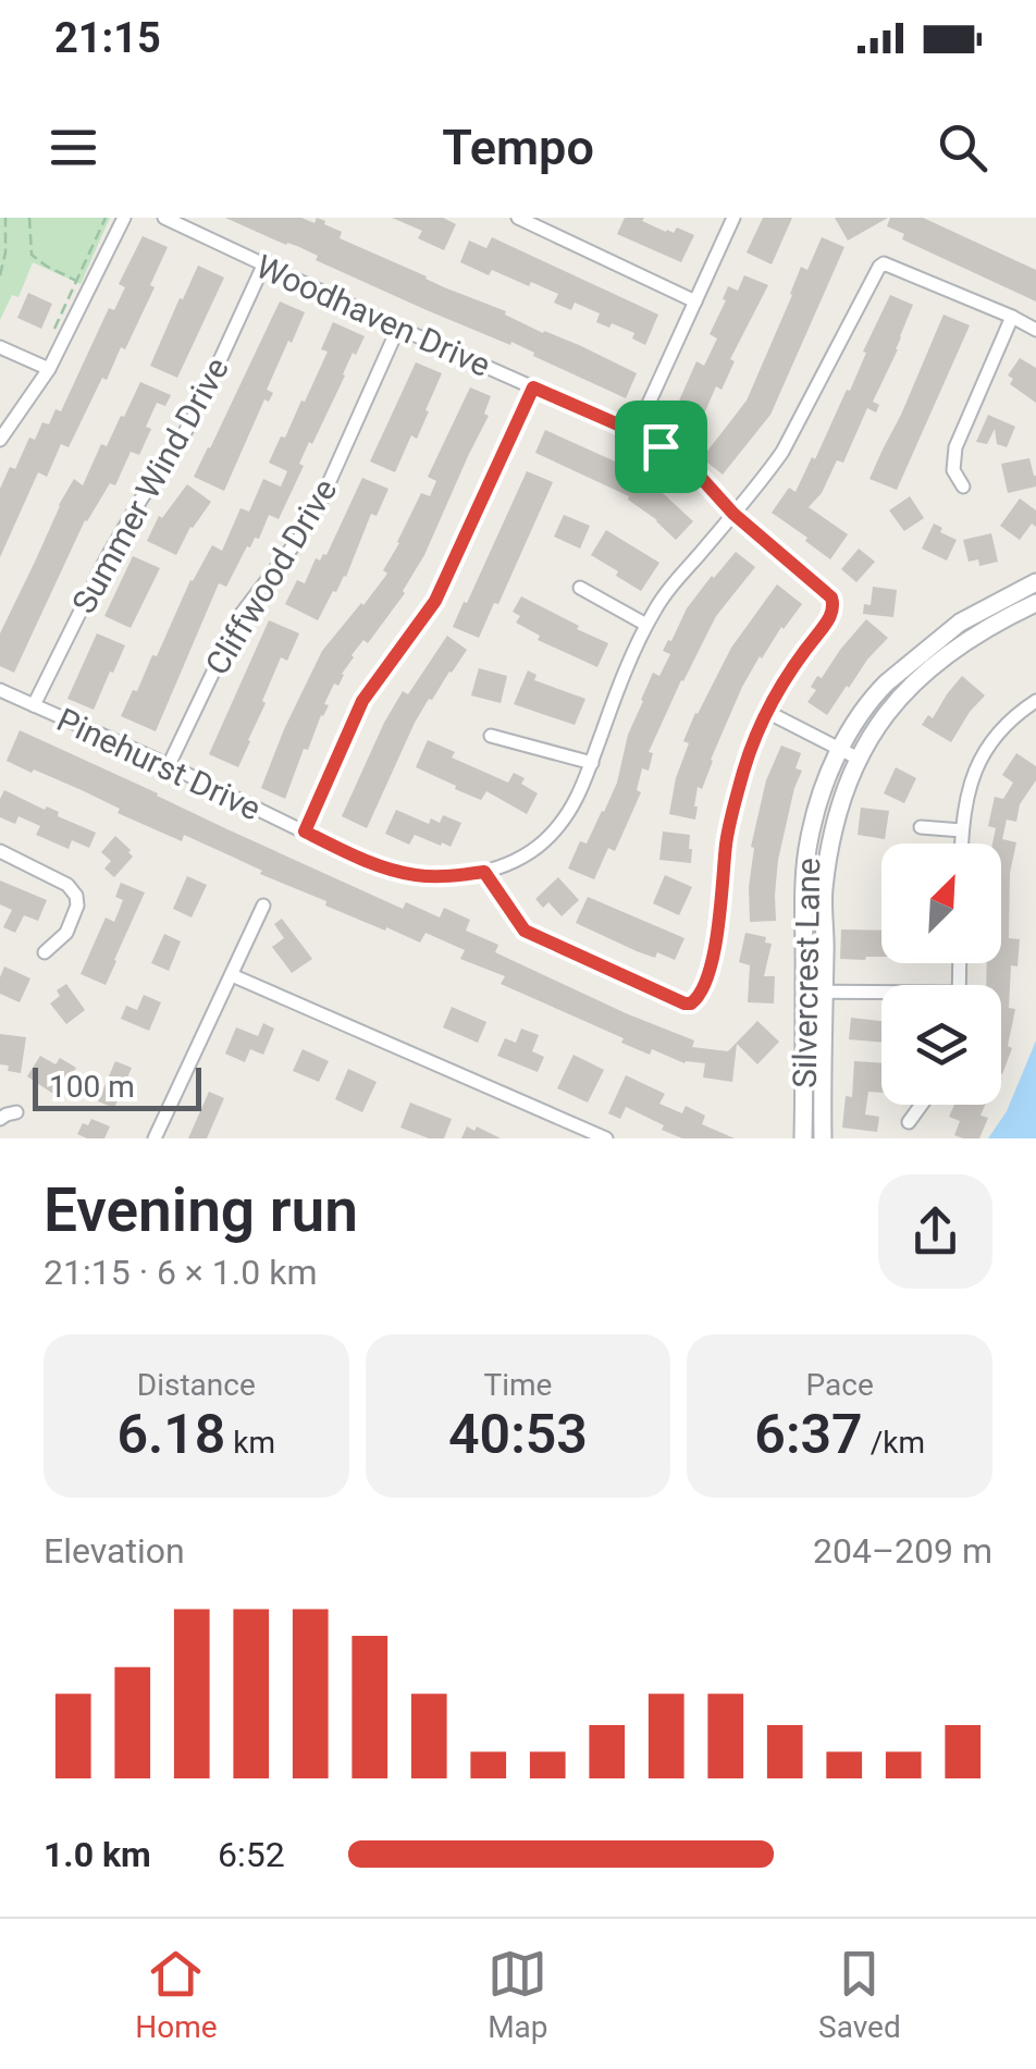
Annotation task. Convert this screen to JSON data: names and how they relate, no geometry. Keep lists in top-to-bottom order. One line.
{"streets":{"street":["Woodhaven Drive","Summer Wind Drive","Cliffwood Drive","Pinehurst Drive","Silvercrest Lane"]},"crossings":[["Woodhaven Drive","Summer Wind Drive"],["Woodhaven Drive","Cliffwood Drive"],["Woodhaven Drive","Pinehurst Drive"],["Summer Wind Drive","Pinehurst Drive"],["Cliffwood Drive","Pinehurst Drive"]],"scale_bar":"100 m","north":"top right","page":{"status":"21:15","header":"Tempo","scale":"100 m","heading":["Evening run","21:15 · 6 × 1.0 km"],"stats":[["Distance","6.18 km"],["Time","40:53"],["Pace","6:37 /km"]],"chart":["Elevation","204–209 m"],"list":[{"name":"1.0 km","note":"6:52"}],"tabs":["Home","Map","Saved"]}}
